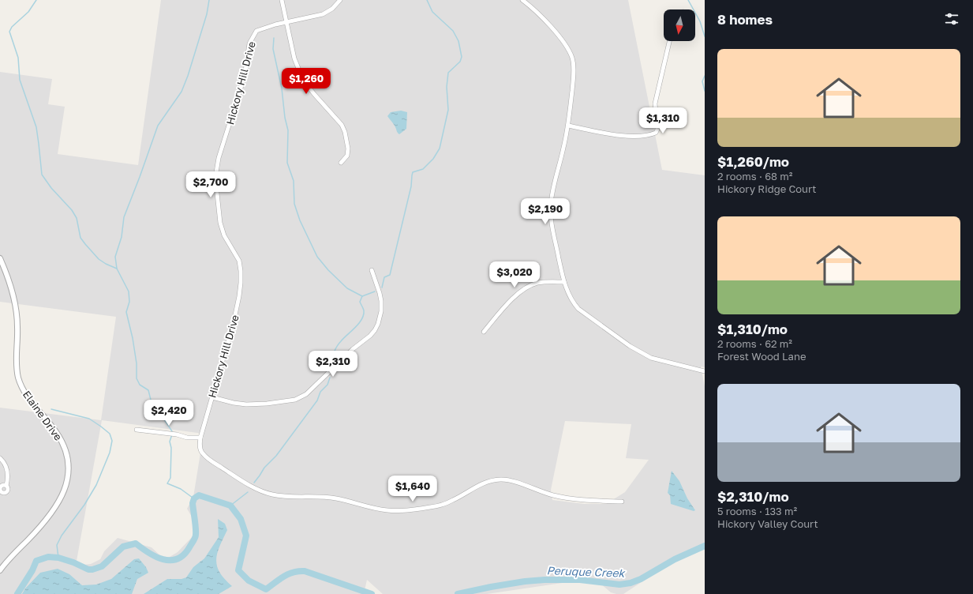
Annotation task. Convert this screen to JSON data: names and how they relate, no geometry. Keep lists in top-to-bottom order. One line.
{"streets":{"street":["Hickory Hill Drive","Elaine Drive"]},"water":["Peruque Creek"],"north":"bottom","page":{"heading":"8 homes","list":[{"name":"$1,260/mo","note":"2 rooms · 68 m² · Hickory Ridge Court"},{"name":"$1,310/mo","note":"2 rooms · 62 m² · Forest Wood Lane"},{"name":"$2,310/mo","note":"5 rooms · 133 m² · Hickory Valley Court"}],"price":["$1,260","$1,310","$2,700","$2,190","$3,020","$2,310","$2,420","$1,640"]}}
